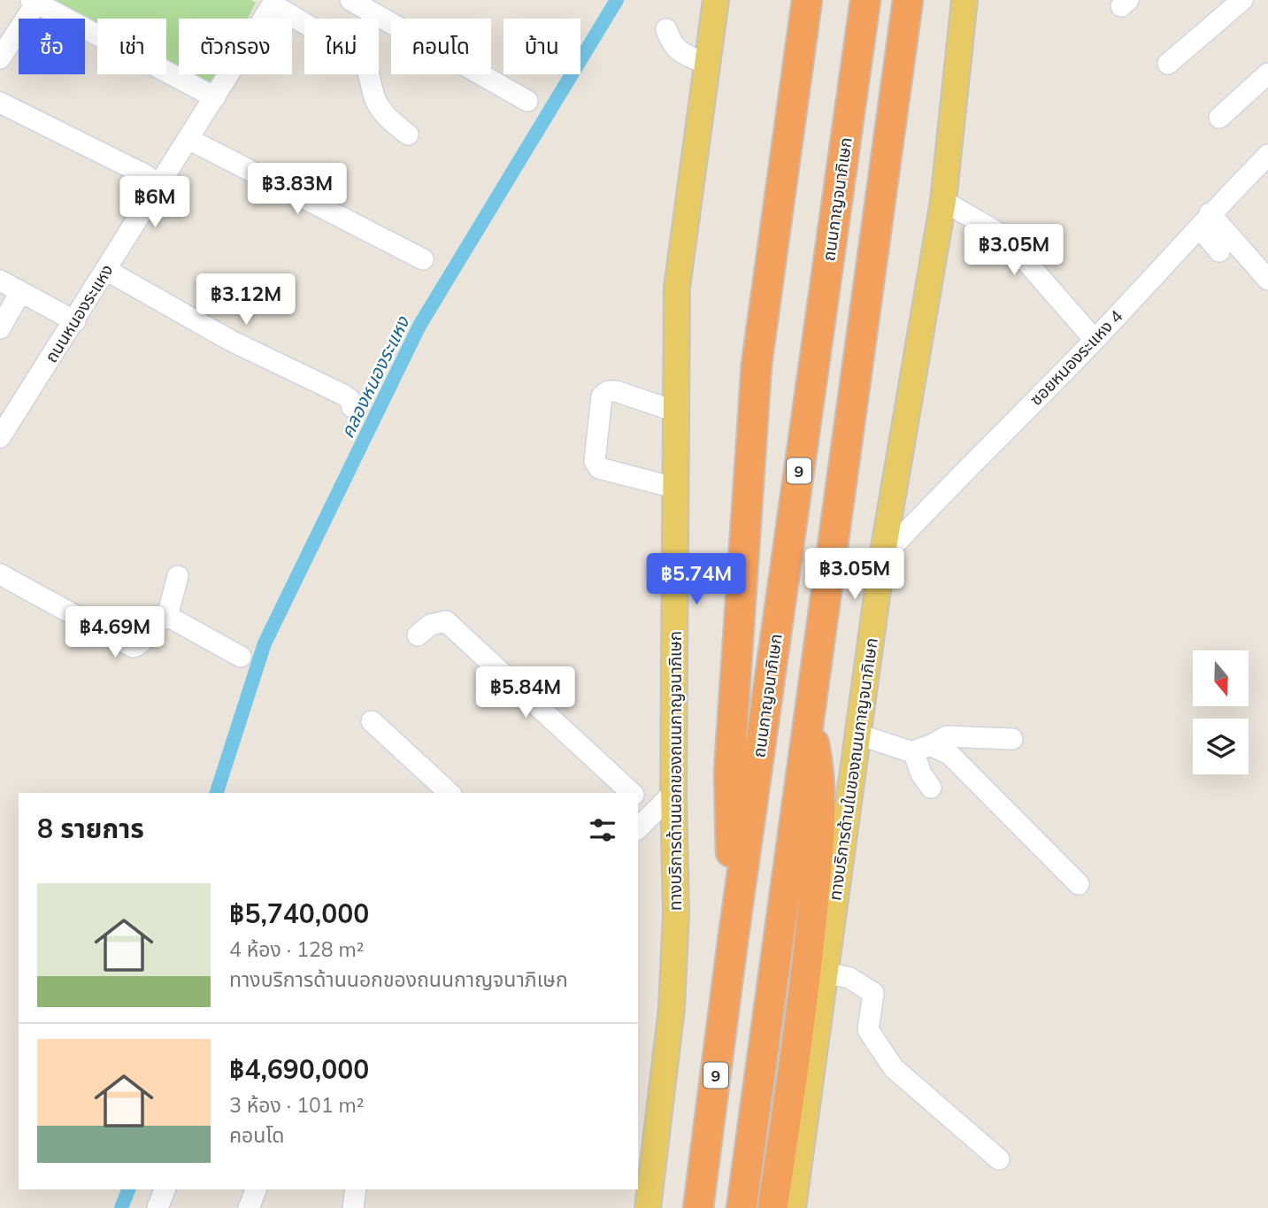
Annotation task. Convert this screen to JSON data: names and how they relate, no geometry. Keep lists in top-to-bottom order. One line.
{"streets":{"highway":["ถนนกาญจนาภิเษก","9"],"main road":["ทางบริการด้านในของถนนกาญจนาภิเษก","ทางบริการด้านนอกของถนนกาญจนาภิเษก"],"street":["ถนนหนองระแหง","ซอยหนองระแหง 4"]},"crossings":[["ซอยหนองระแหง 4","ทางบริการด้านในของถนนกาญจนาภิเษก"]],"water":["คลองหนองระแหง"],"north":"bottom","page":{"chip":["ซื้อ","เช่า","ตัวกรอง","ใหม่","คอนโด","บ้าน"],"price":["฿3.83M","฿6M","฿3.05M","฿3.12M","฿3.05M","฿5.74M","฿4.69M","฿5.84M"],"heading":"8 รายการ","list":[{"name":"฿5,740,000","note":"4 ห้อง · 128 m² · ทางบริการด้านนอกของถนนกาญจนาภิเษก"},{"name":"฿4,690,000","note":"3 ห้อง · 101 m² · คอนโด"}]}}
